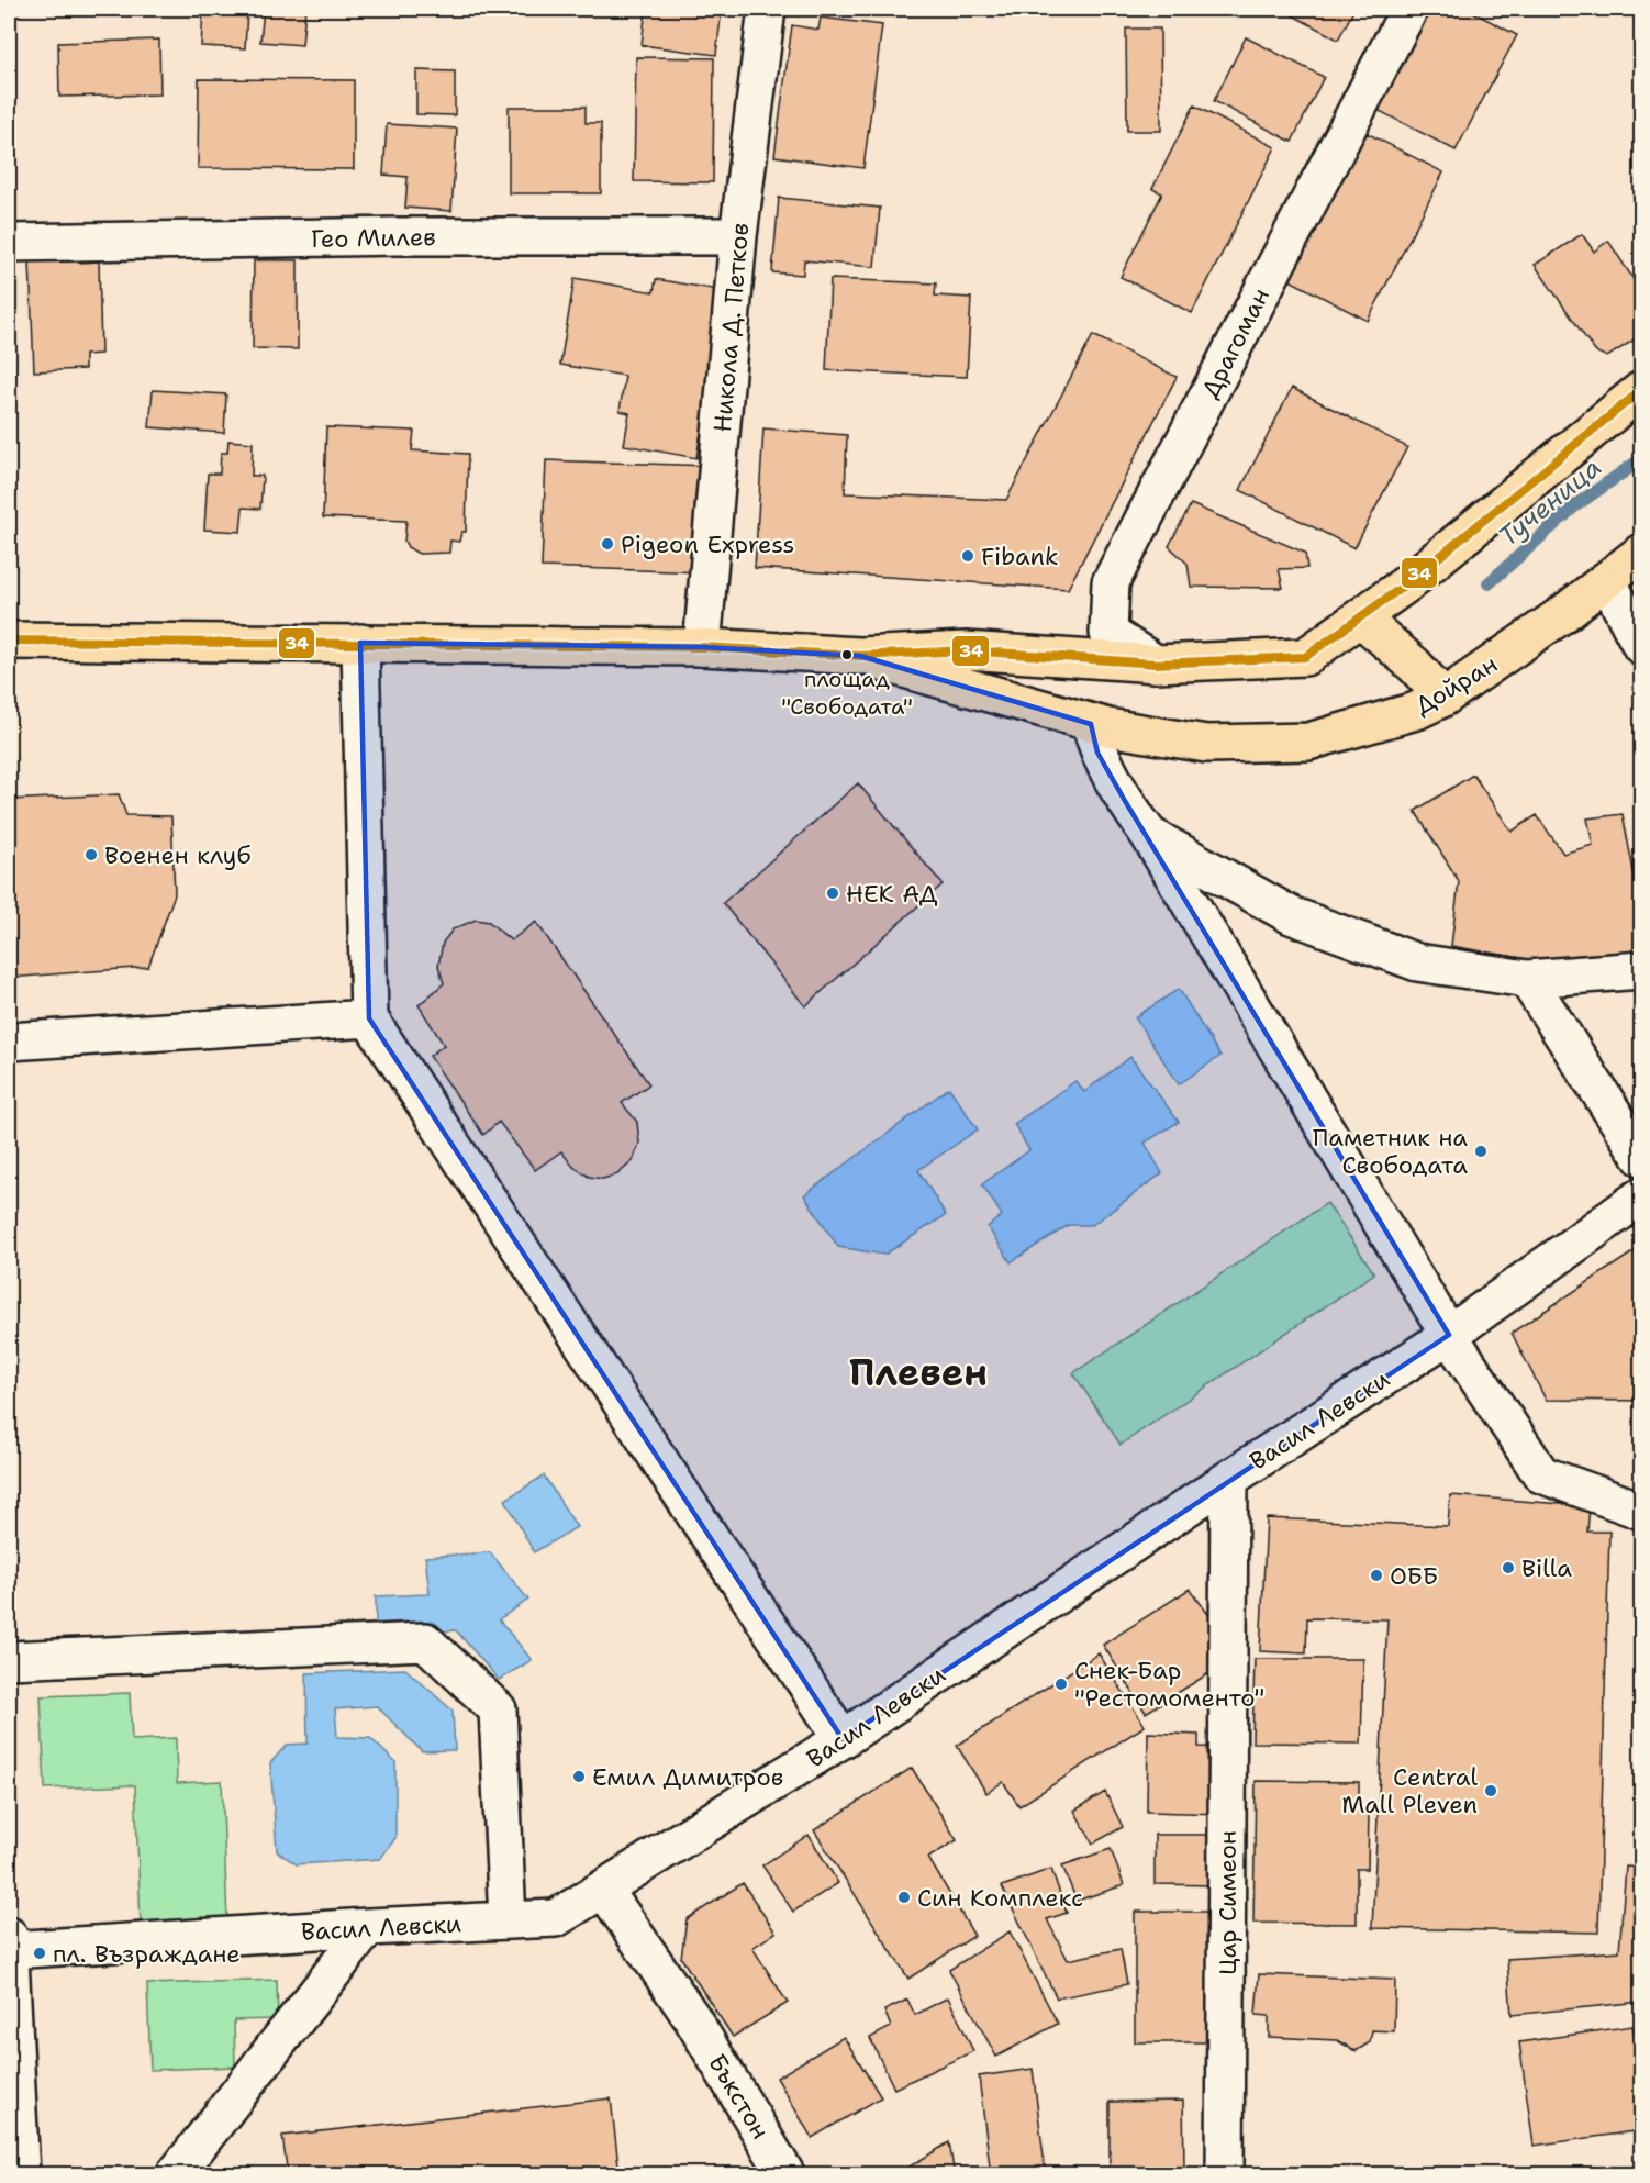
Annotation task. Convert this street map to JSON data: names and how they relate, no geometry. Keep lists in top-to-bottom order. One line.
{"streets":{"main road":["Дойран"],"street":["Гео Милев","Никола Д. Петков","Драгоман","Васил Левски","Цар Симеон","Бъкстон"]},"crossings":[["Гео Милев","Никола Д. Петков"],["Васил Левски","Цар Симеон"],["Васил Левски","Бъкстон"]],"districts":["Плевен"],"water":["Тученица"],"places":["Pigeon Express","Fibank","площад \"Свободата\"","Военен клуб","НЕК АД","Паметник на Свободата","Billa","ОББ","Снек-Бар \"Рестомоменто\"","Емил Димитров","Central Mall Pleven","Син Комплекс","пл. Възраждане"],"lines":["transit line 34"]}
